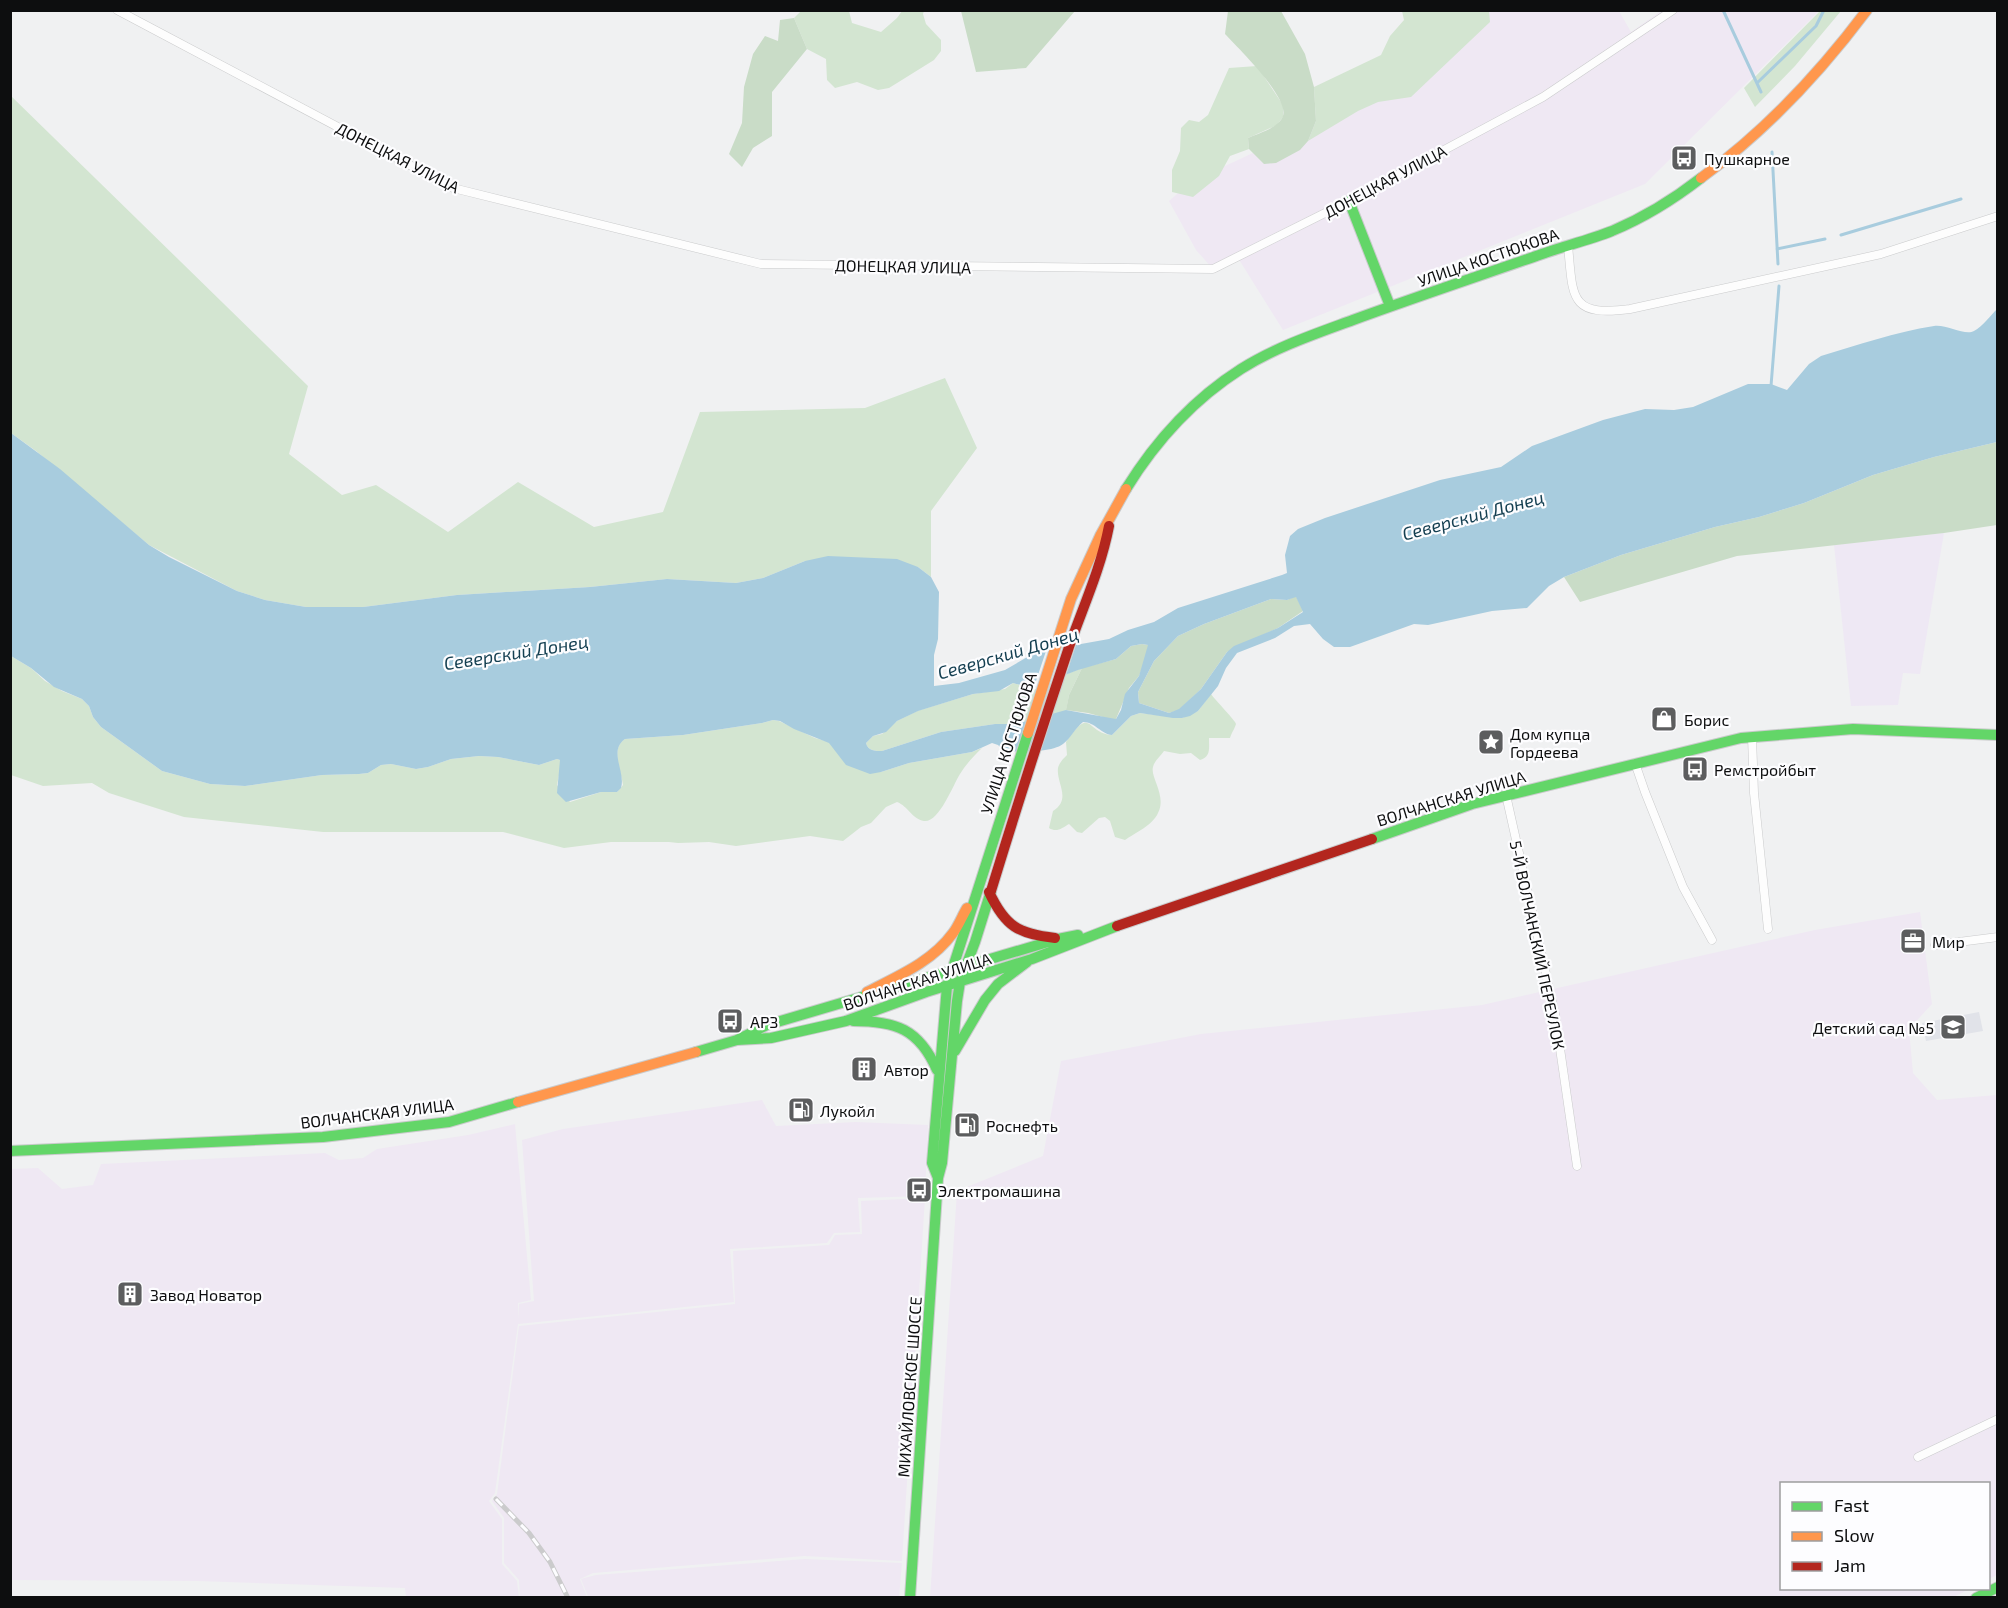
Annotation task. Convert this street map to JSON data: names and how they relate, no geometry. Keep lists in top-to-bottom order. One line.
{"streets":{"main road":["УЛИЦА КОСТЮКОВА","ВОЛЧАНСКАЯ УЛИЦА","МИХАЙЛОВСКОЕ ШОССЕ"],"street":["ДОНЕЦКАЯ УЛИЦА","5-Й ВОЛЧАНСКИЙ ПЕРЕУЛОК"]},"crossings":[["УЛИЦА КОСТЮКОВА","ВОЛЧАНСКАЯ УЛИЦА"],["УЛИЦА КОСТЮКОВА","МИХАЙЛОВСКОЕ ШОССЕ"],["ВОЛЧАНСКАЯ УЛИЦА","5-Й ВОЛЧАНСКИЙ ПЕРЕУЛОК"],["ВОЛЧАНСКАЯ УЛИЦА","МИХАЙЛОВСКОЕ ШОССЕ"]],"water":["Северский Донец"],"places":{"bus stop":["Пушкарное","Ремстройбыт","АРЗ","Электромашина"],"shop":["Борис"],"place":["Дом купца Гордеева"],"office":["Мир"],"school or university":["Детский сад №5"],"building":["Автор","Завод Новатор"],"fuel station":["Лукойл","Роснефть"]},"legend":["Fast","Slow","Jam"]}
